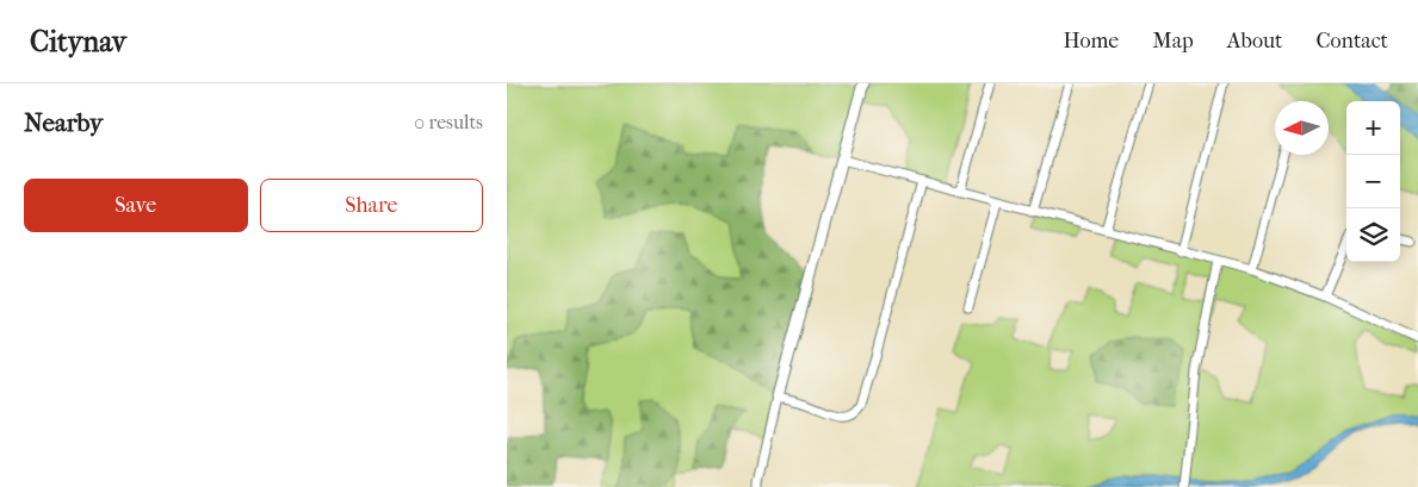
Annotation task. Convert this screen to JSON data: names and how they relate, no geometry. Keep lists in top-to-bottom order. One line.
{"north":"left","page":{"header":"Citynav","nav":["Home","Map","About","Contact"],"heading":["Nearby","0 results"],"map_buttons":["+","−"],"buttons":["Save","Share"]}}
